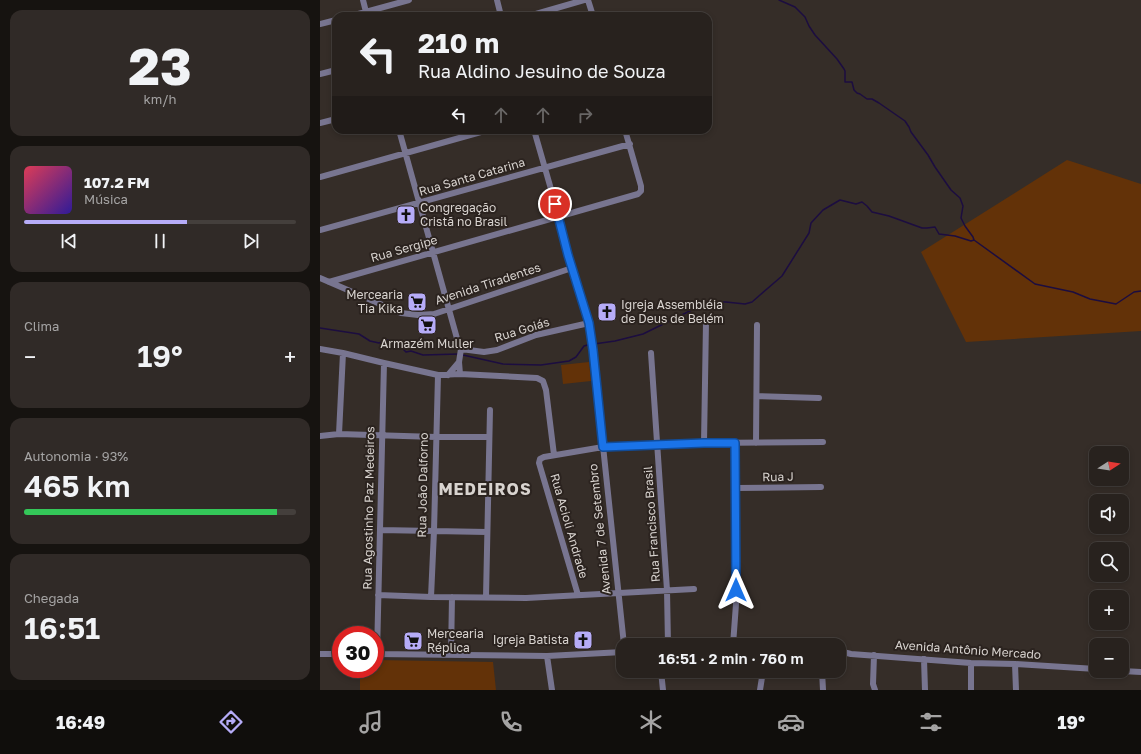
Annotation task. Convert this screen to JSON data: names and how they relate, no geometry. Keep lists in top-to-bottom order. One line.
{"streets":{"street":["Rua Santa Catarina","Rua Sergipe","Avenida Tiradentes","Rua Goiás","Rua J","Rua João Dalforno","Rua Agostinho Paz Medeiros","Rua Francisco Brasil","Rua Acioli Andrade","Avenida 7 de Setembro","Avenida Antônio Mercado"]},"crossings":[["Rua Santa Catarina","Rua Sergipe"],["Rua Santa Catarina","Avenida 7 de Setembro"],["Rua Sergipe","Avenida Tiradentes"],["Rua Sergipe","Avenida 7 de Setembro"],["Avenida Tiradentes","Avenida 7 de Setembro"],["Rua Goiás","Avenida 7 de Setembro"]],"districts":["MEDEIROS"],"places":{"church":["Congregação Cristã no Brasil","Igreja Assembléia de Deus de Belém","Igreja Batista"],"supermarket":["Mercearia Tia Kika","Armazém Muller","Mercearia Réplica"]},"north":"right","page":{"tile":[["23","km/h"],"Clima",["Autonomia · 93%","465 km"],["Chegada","16:51"]],"turn":["210 m","Rua Aldino Jesuino de Souza"],"song":["107.2 FM","Música"],"heat":["−","19°","+"],"map_buttons":["+","−"],"limit":"30","trip":"16:51 · 2 min · 760 m","tabs":["16:49","19°"]}}
